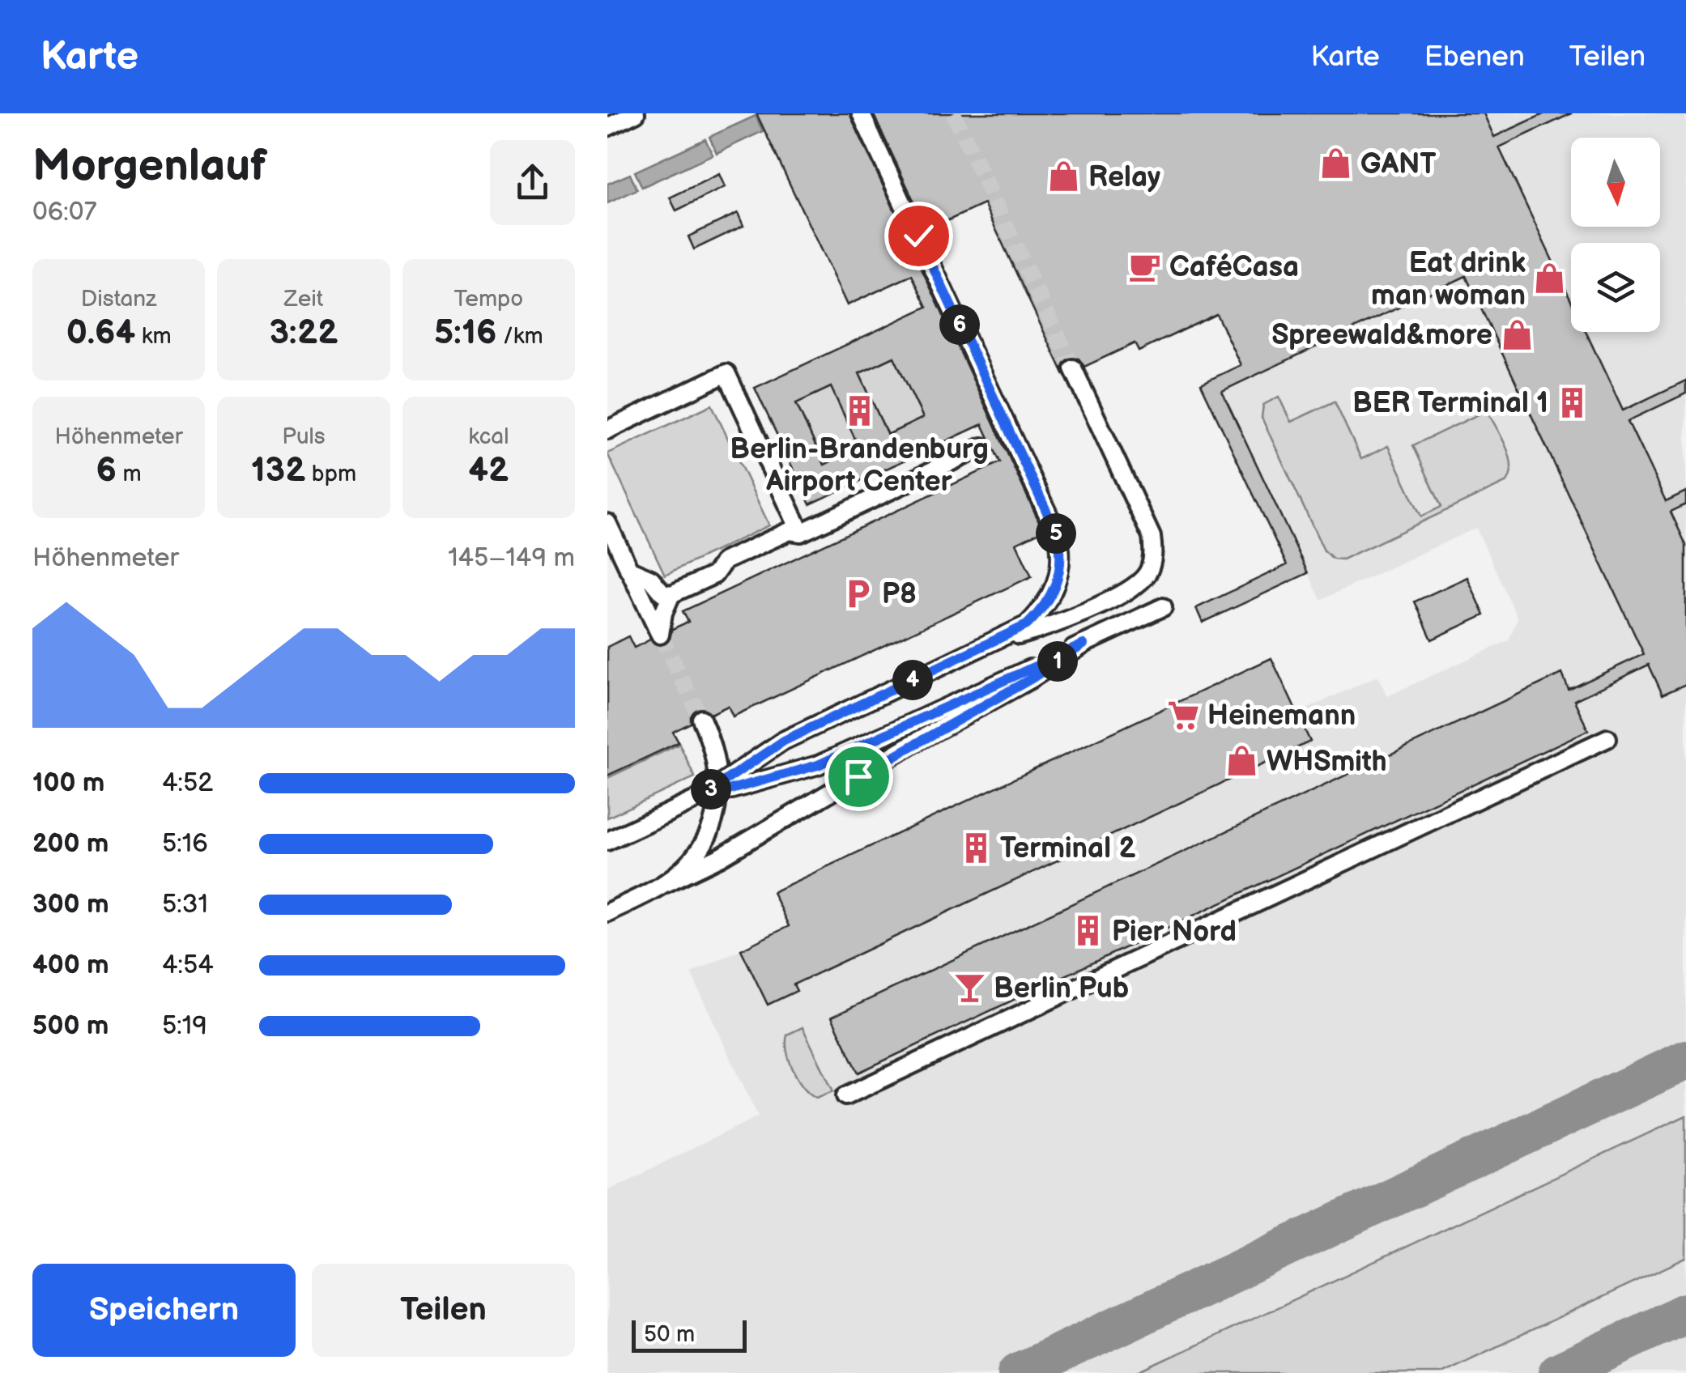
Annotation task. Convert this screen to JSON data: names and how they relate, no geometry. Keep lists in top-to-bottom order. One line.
{"places":{"shop":["GANT","Relay","Eat drink man woman","Spreewald&more","WHSmith"],"cafe":["CaféCasa"],"building":["BER Terminal 1","Berlin-Brandenburg Airport Center","Terminal 2","Pier Nord"],"parking":["P8"],"supermarket":["Heinemann"],"bar":["Berlin Pub"]},"scale_bar":"50 m","north":"bottom","page":{"header":"Karte","nav":["Karte","Ebenen","Teilen"],"heading":["Morgenlauf","06:07"],"stats":[["Distanz","0.64 km"],["Zeit","3:22"],["Tempo","5:16 /km"],["Höhenmeter","6 m"],["Puls","132 bpm"],["kcal","42"]],"pins":["6","5","1","4","3"],"chart":["Höhenmeter","145–149 m"],"list":[{"name":"100 m","note":"4:52"},{"name":"200 m","note":"5:16"},{"name":"300 m","note":"5:31"},{"name":"400 m","note":"4:54"},{"name":"500 m","note":"5:19"}],"buttons":["Speichern","Teilen"],"scale":"50 m"}}
